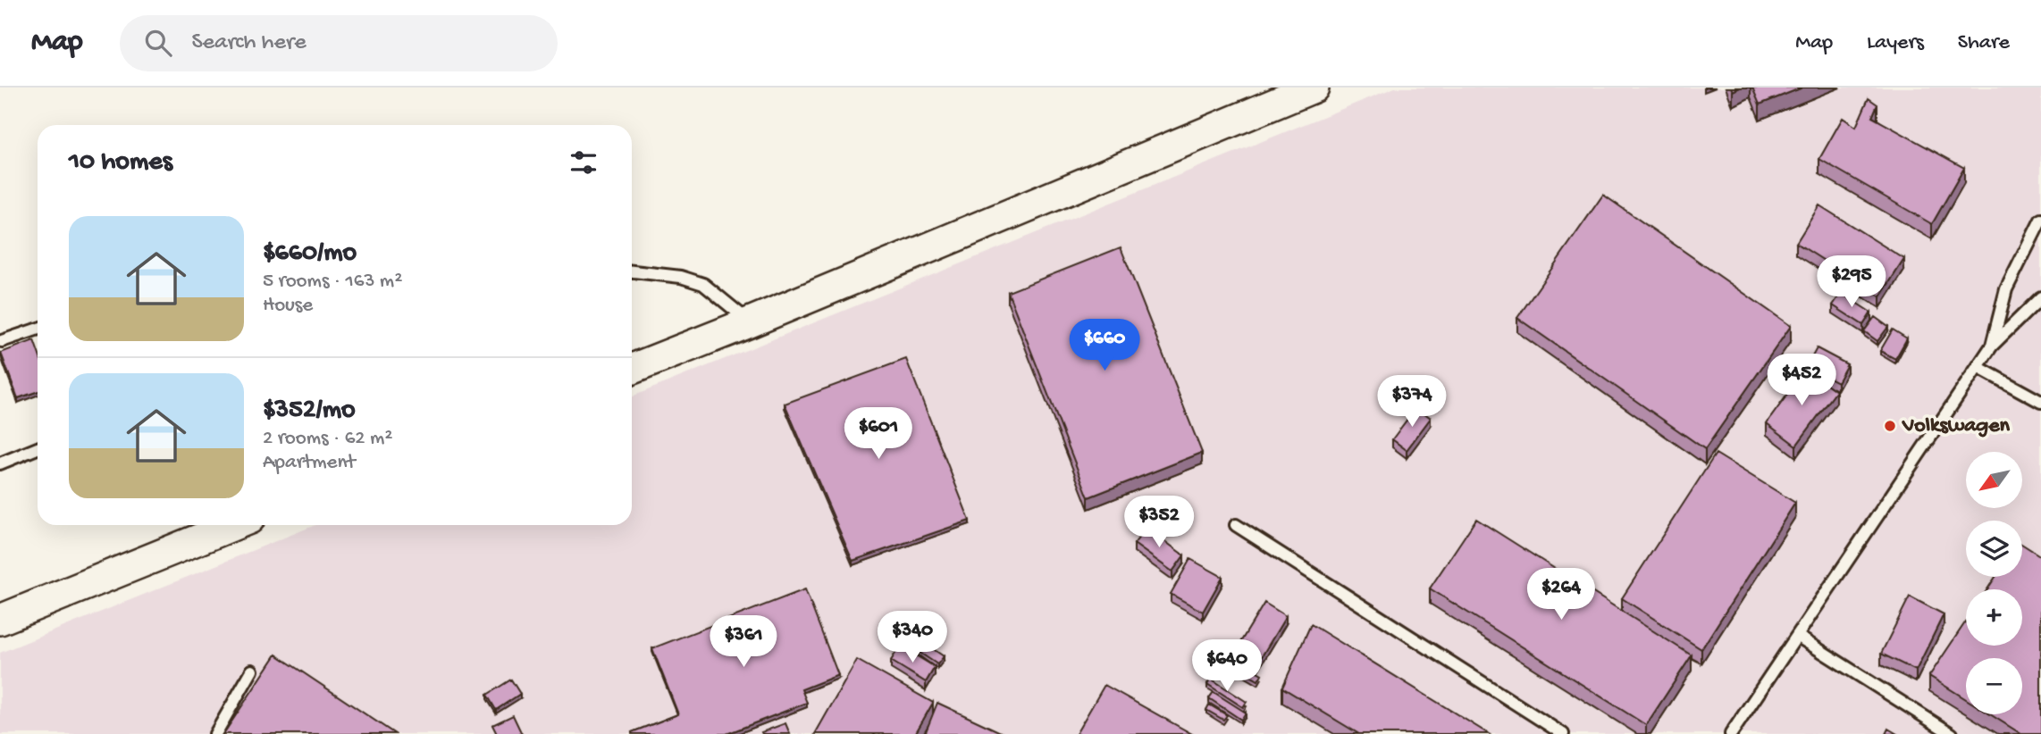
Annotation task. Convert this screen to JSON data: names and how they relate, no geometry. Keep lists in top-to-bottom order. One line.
{"places":["Volkswagen"],"north":"bottom left","page":{"header":"Map","search":"Search here","nav":["Map","Layers","Share"],"heading":"10 homes","list":[{"name":"$660/mo","note":"5 rooms · 163 m² · House"},{"name":"$352/mo","note":"2 rooms · 62 m² · Apartment"}],"price":["$295","$660","$452","$374","$601","$352","$264","$340","$361","$640"],"map_buttons":["+","−"]}}
